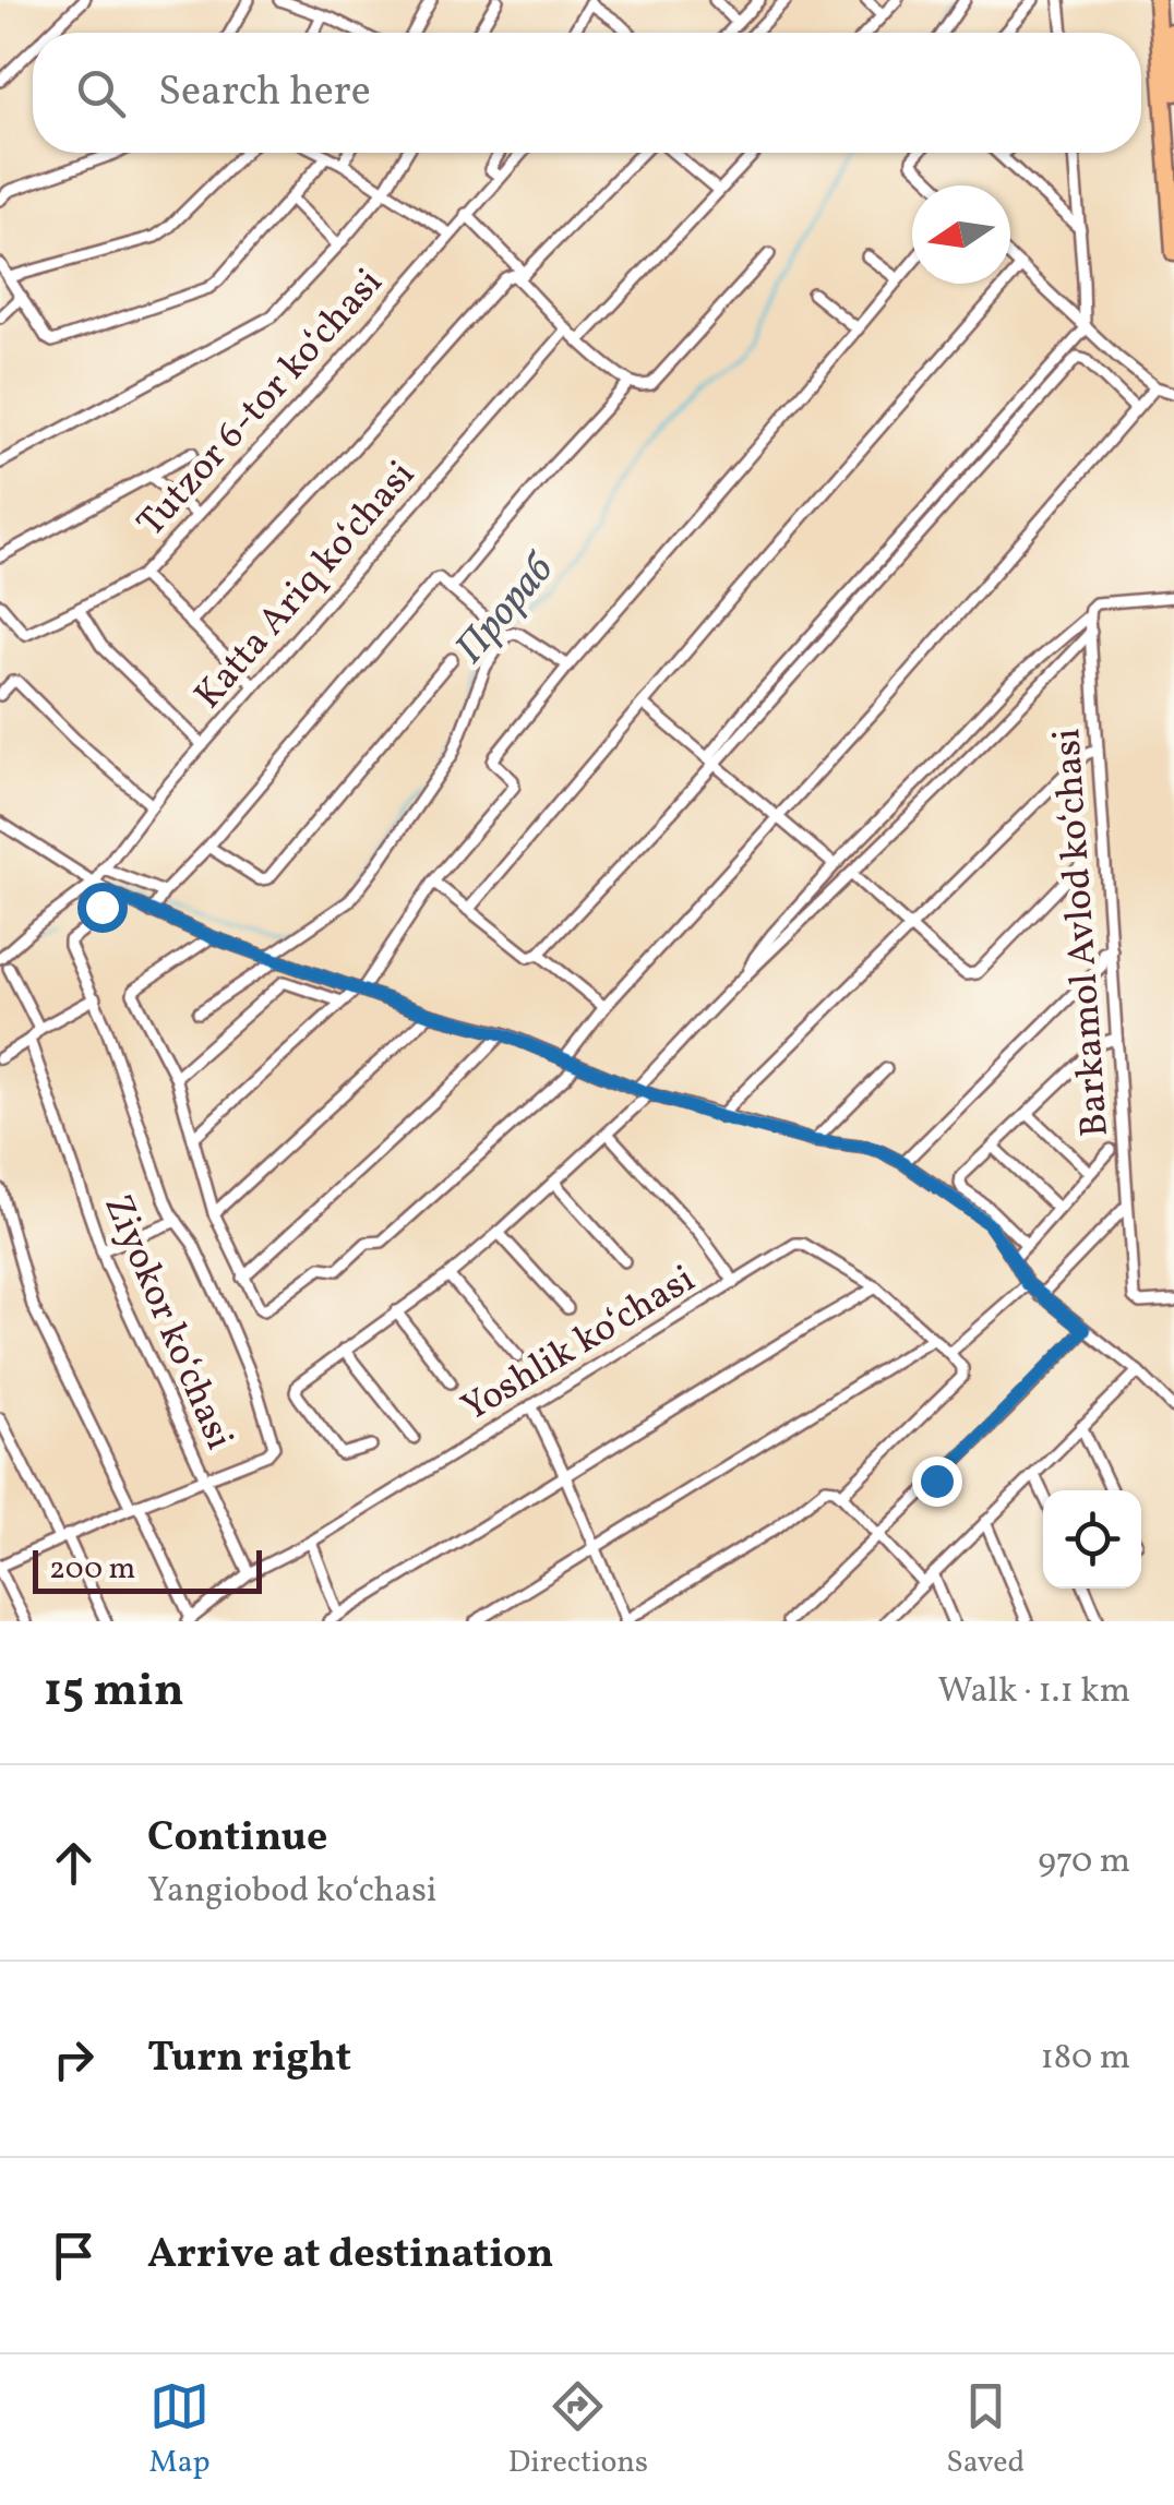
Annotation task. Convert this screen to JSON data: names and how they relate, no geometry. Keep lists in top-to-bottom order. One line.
{"streets":{"street":["Tutzor 6-tor koʻchasi","Katta Ariq koʻchasi","Barkamol Avlod koʻchasi","Ziyokor koʻchasi","Yoshlik koʻchasi"]},"water":["Прораб"],"scale_bar":"200 m","north":"left","page":{"search":"Search here","scale":"200 m","heading":["15 min","Walk · 1.1 km"],"list":[["Continue","Yangiobod koʻchasi","970 m"],["Turn right","180 m"],"Arrive at destination"],"nav":["Map","Directions","Saved"]}}
